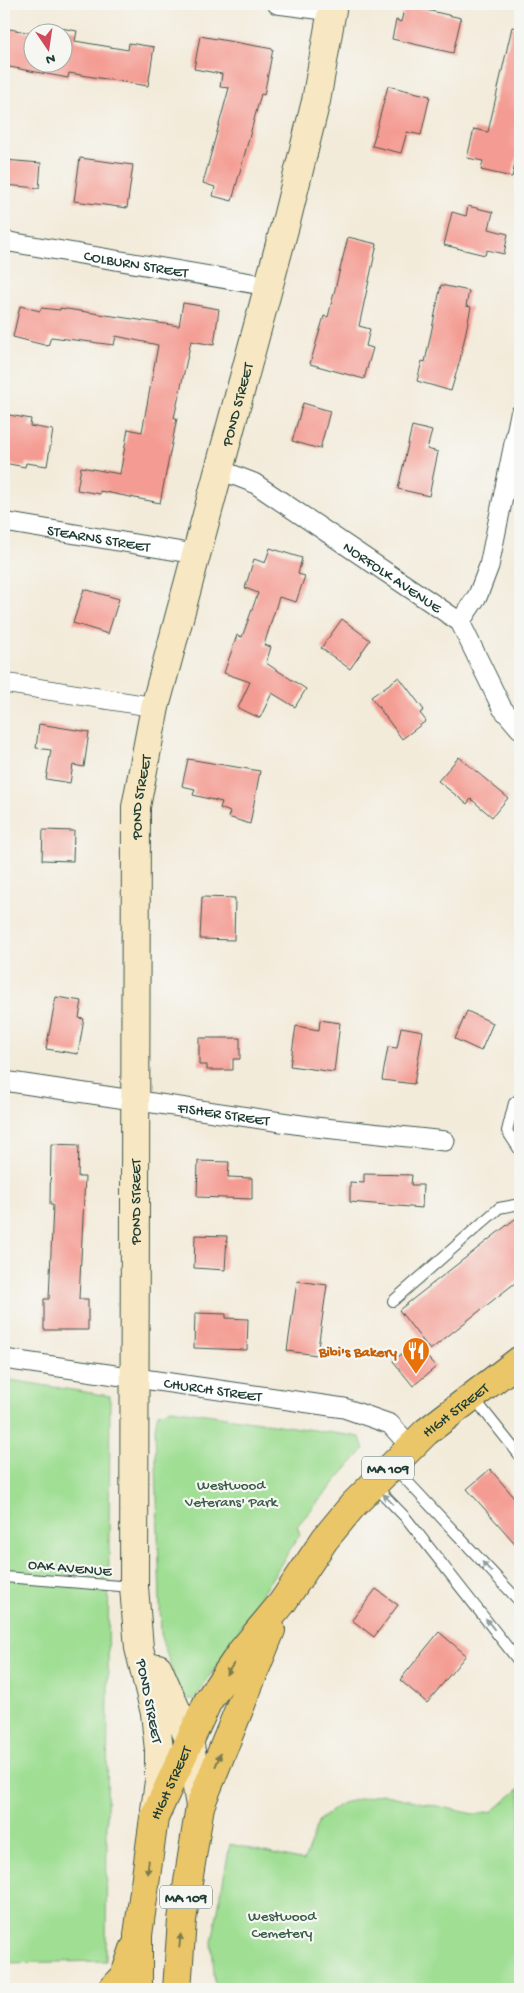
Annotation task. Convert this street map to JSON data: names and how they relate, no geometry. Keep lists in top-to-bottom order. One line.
{"streets":{"main road":["HIGH STREET","MA 109"],"street":["COLBURN STREET","POND STREET","STEARNS STREET","NORFOLK AVENUE","FISHER STREET","CHURCH STREET"],"lane":["OAK AVENUE"]},"crossings":[["COLBURN STREET","POND STREET"],["POND STREET","STEARNS STREET"],["POND STREET","NORFOLK AVENUE"],["POND STREET","FISHER STREET"],["POND STREET","CHURCH STREET"],["POND STREET","HIGH STREET"],["POND STREET","OAK AVENUE"],["CHURCH STREET","HIGH STREET"]],"parks":["Westwood Veterans' Park","Westwood Cemetery"],"places":{"restaurant":["Bibi's Bakery"]},"north":"bottom"}
